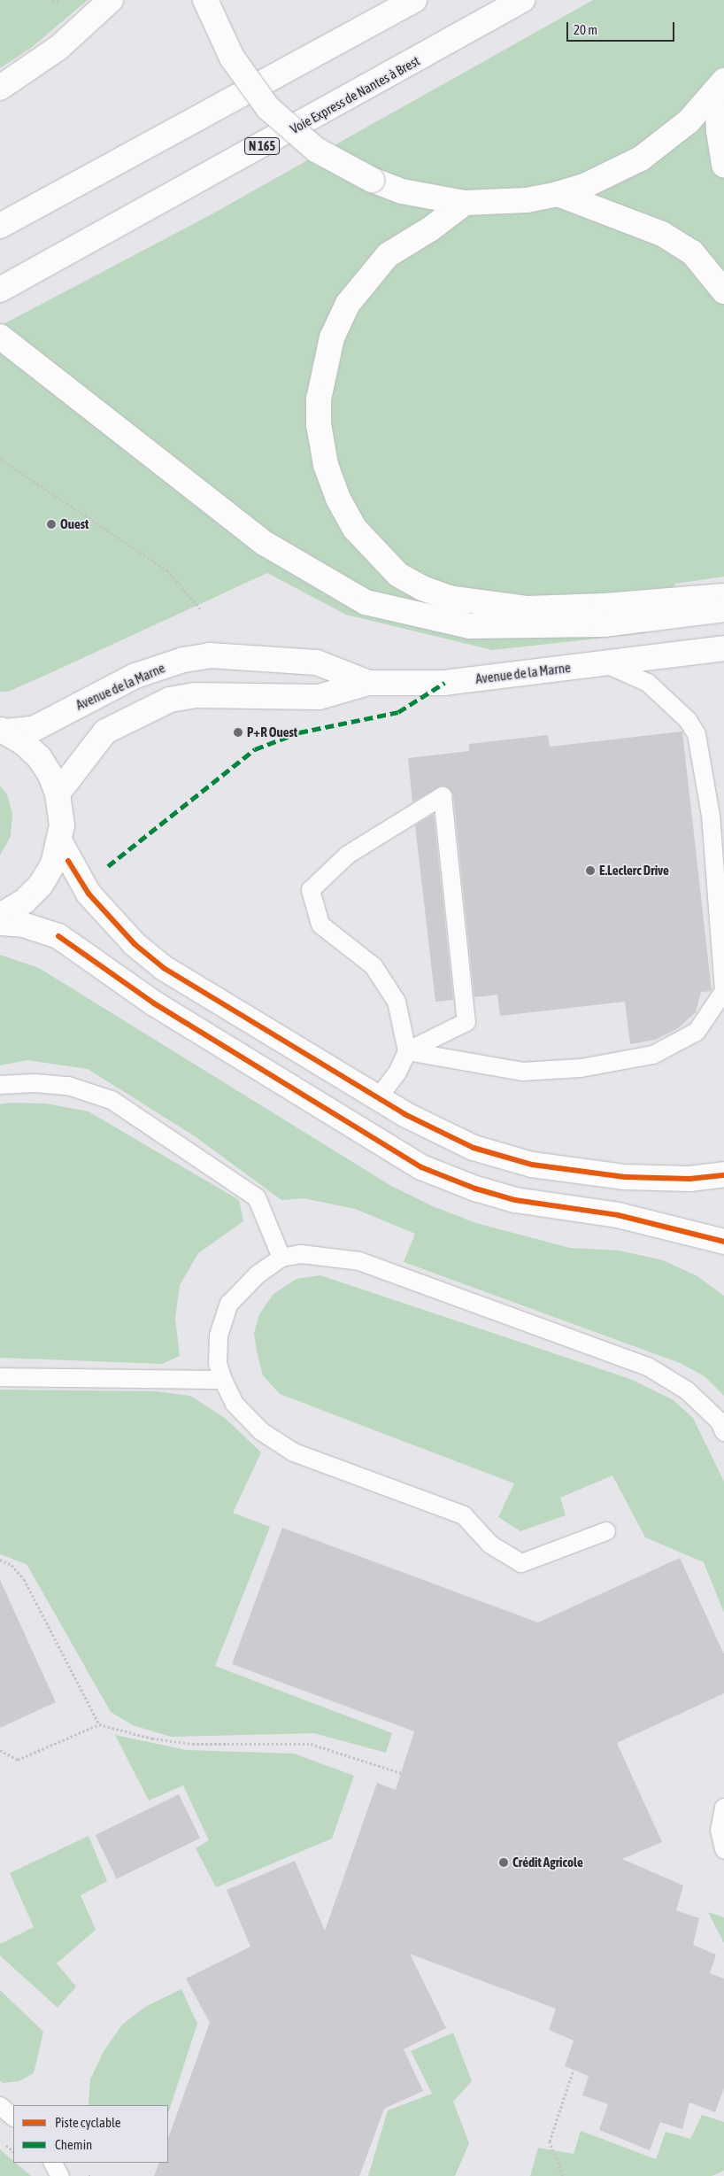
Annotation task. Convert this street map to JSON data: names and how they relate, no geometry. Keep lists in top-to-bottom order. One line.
{"streets":{"main road":["Voie Express de Nantes à Brest","N 165","Avenue de la Marne"]},"places":["Ouest","P+R Ouest","E.Leclerc Drive","Crédit Agricole"],"legend":["Piste cyclable","Chemin"],"scale_bar":"20 m"}
